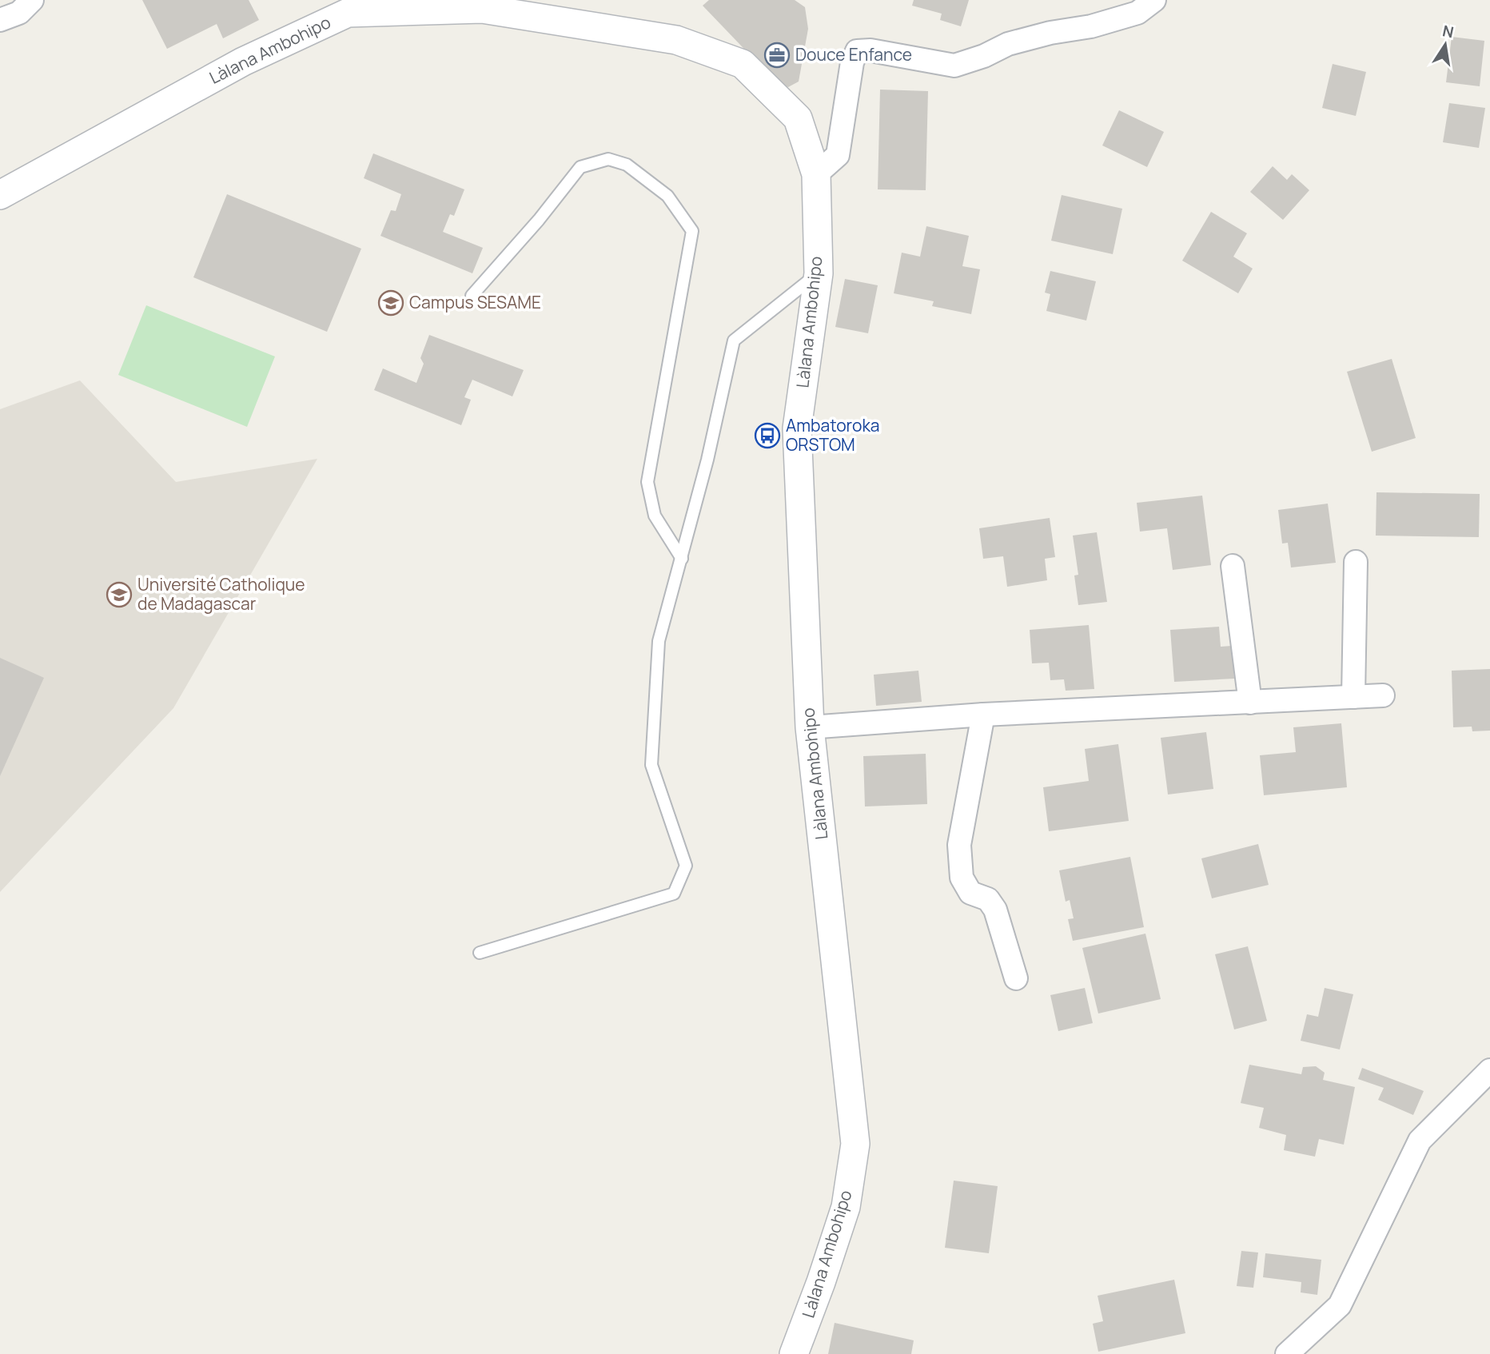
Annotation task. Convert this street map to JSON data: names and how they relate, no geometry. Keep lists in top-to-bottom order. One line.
{"streets":{"street":["Làlana Ambohipo"]},"places":{"office":["Douce Enfance"],"school or university":["Campus SESAME","Université Catholique de Madagascar"],"bus stop":["Ambatoroka ORSTOM"]},"north":"top"}
